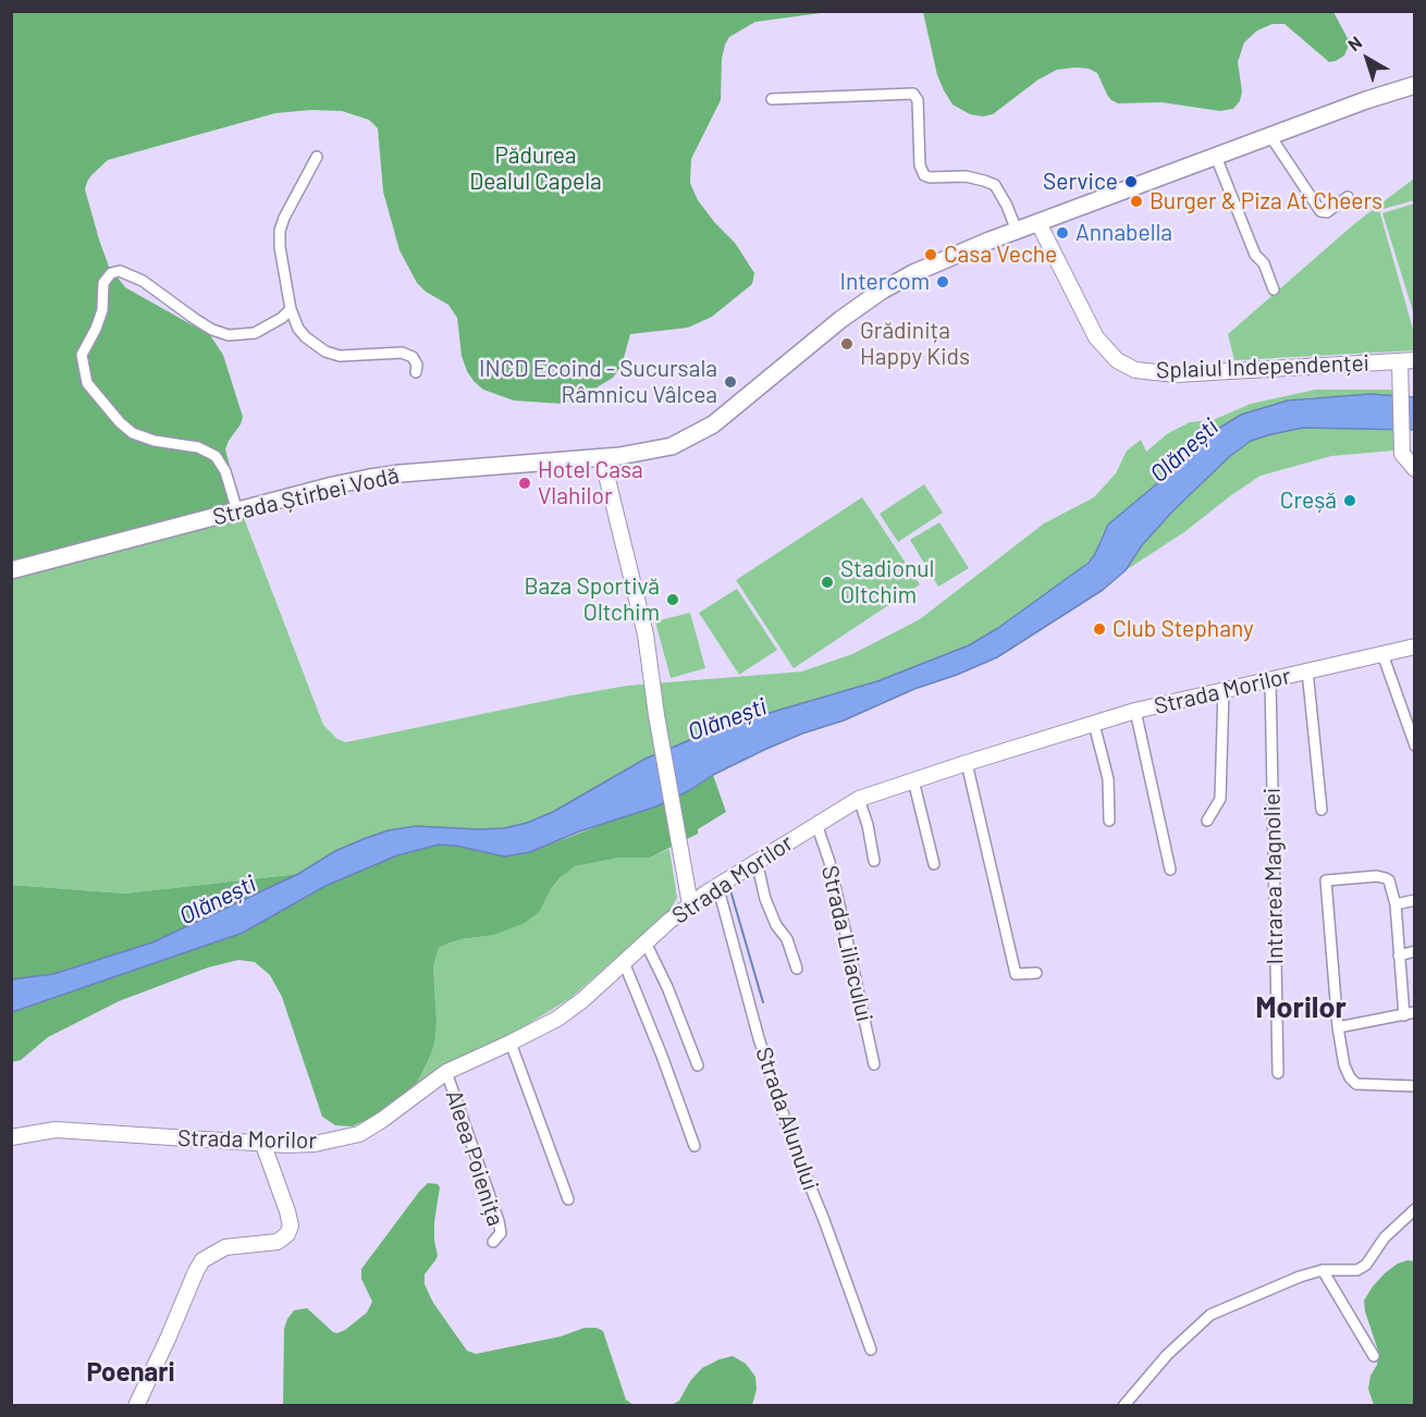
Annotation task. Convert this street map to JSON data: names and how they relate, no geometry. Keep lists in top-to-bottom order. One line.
{"streets":{"main road":["Strada Știrbei Vodă"],"street":["Splaiul Independenței","Strada Morilor","Intrarea Magnoliei","Strada Liliacului","Strada Alunului","Aleea Poienița"]},"crossings":[["Splaiul Independenței","Strada Știrbei Vodă"],["Strada Morilor","Intrarea Magnoliei"],["Strada Morilor","Strada Liliacului"],["Strada Morilor","Strada Alunului"],["Strada Morilor","Aleea Poienița"]],"districts":["Morilor","Poenari"],"water":["Olănești"],"parks":["Pădurea Dealul Capela"],"places":["Service","Burger & Piza At Cheers","Annabella","Casa Veche","Intercom","Grădinița Happy Kids","INCD Ecoind - Sucursala Râmnicu Vâlcea","Hotel Casa Vlahilor","Creșă","Stadionul Oltchim","Baza Sportivă Oltchim","Club Stephany"],"north":"top left"}
